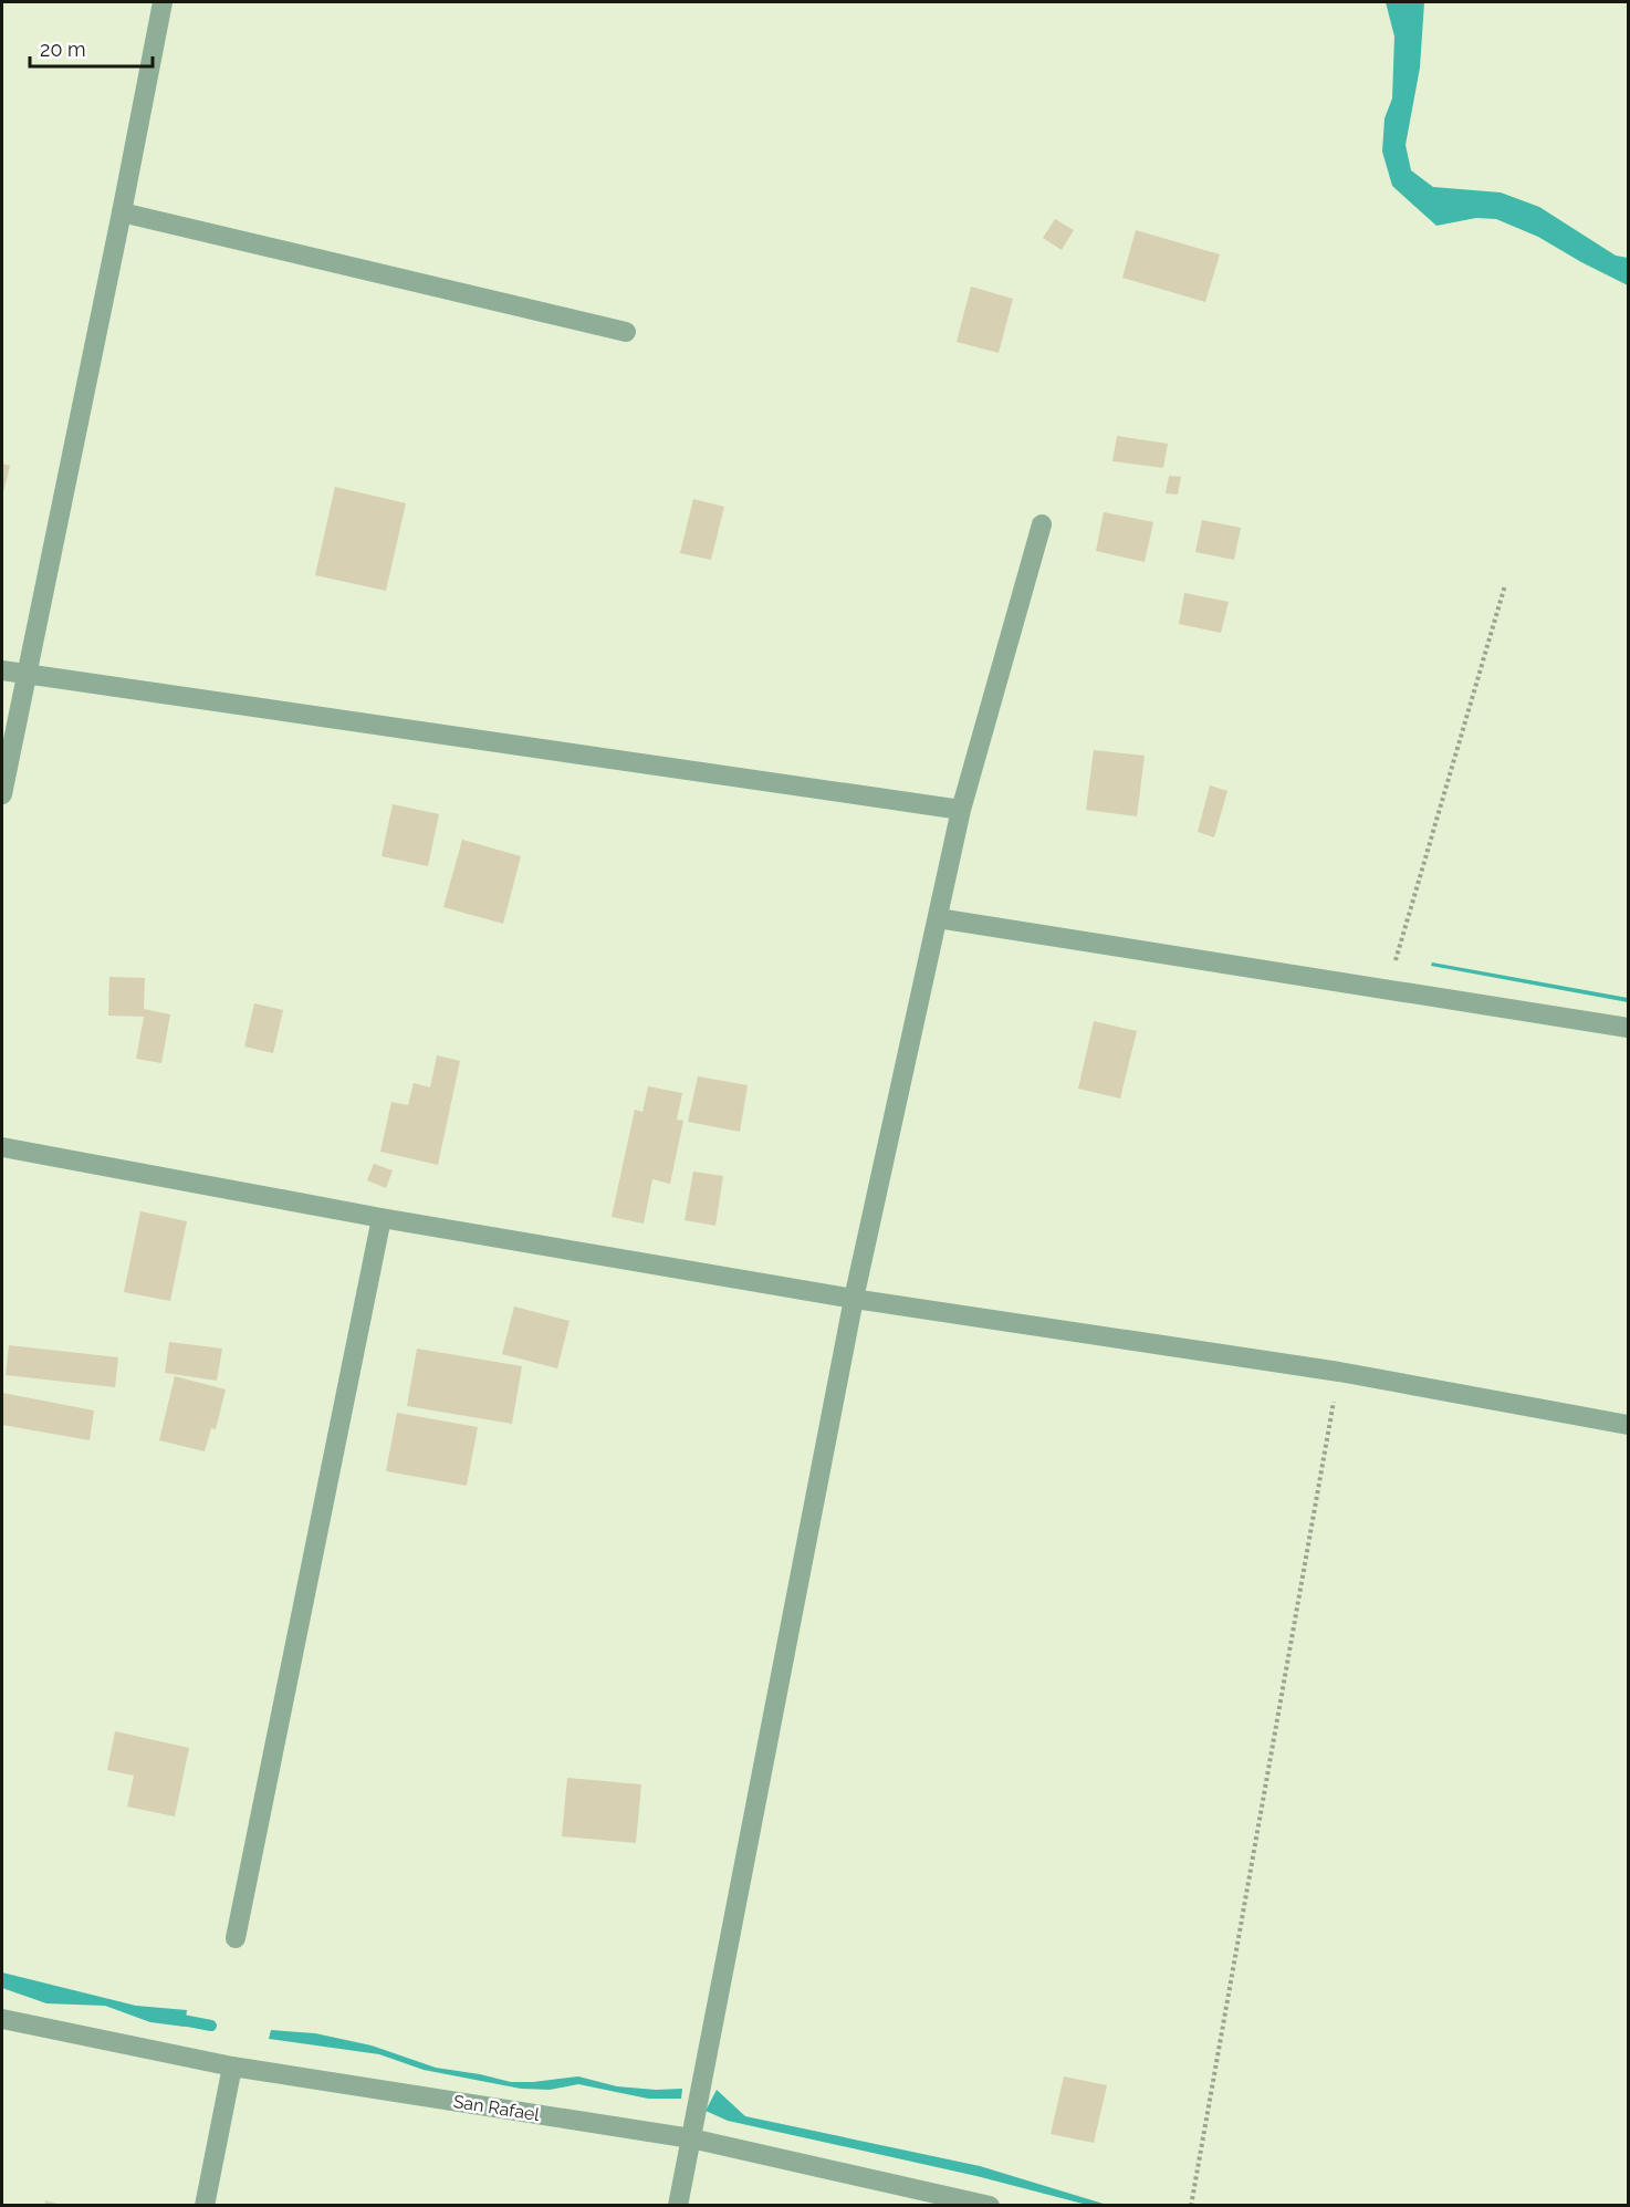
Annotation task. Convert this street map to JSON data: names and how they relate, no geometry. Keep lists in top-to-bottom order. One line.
{"streets":{"street":["San Rafael"]},"scale_bar":"20 m"}
